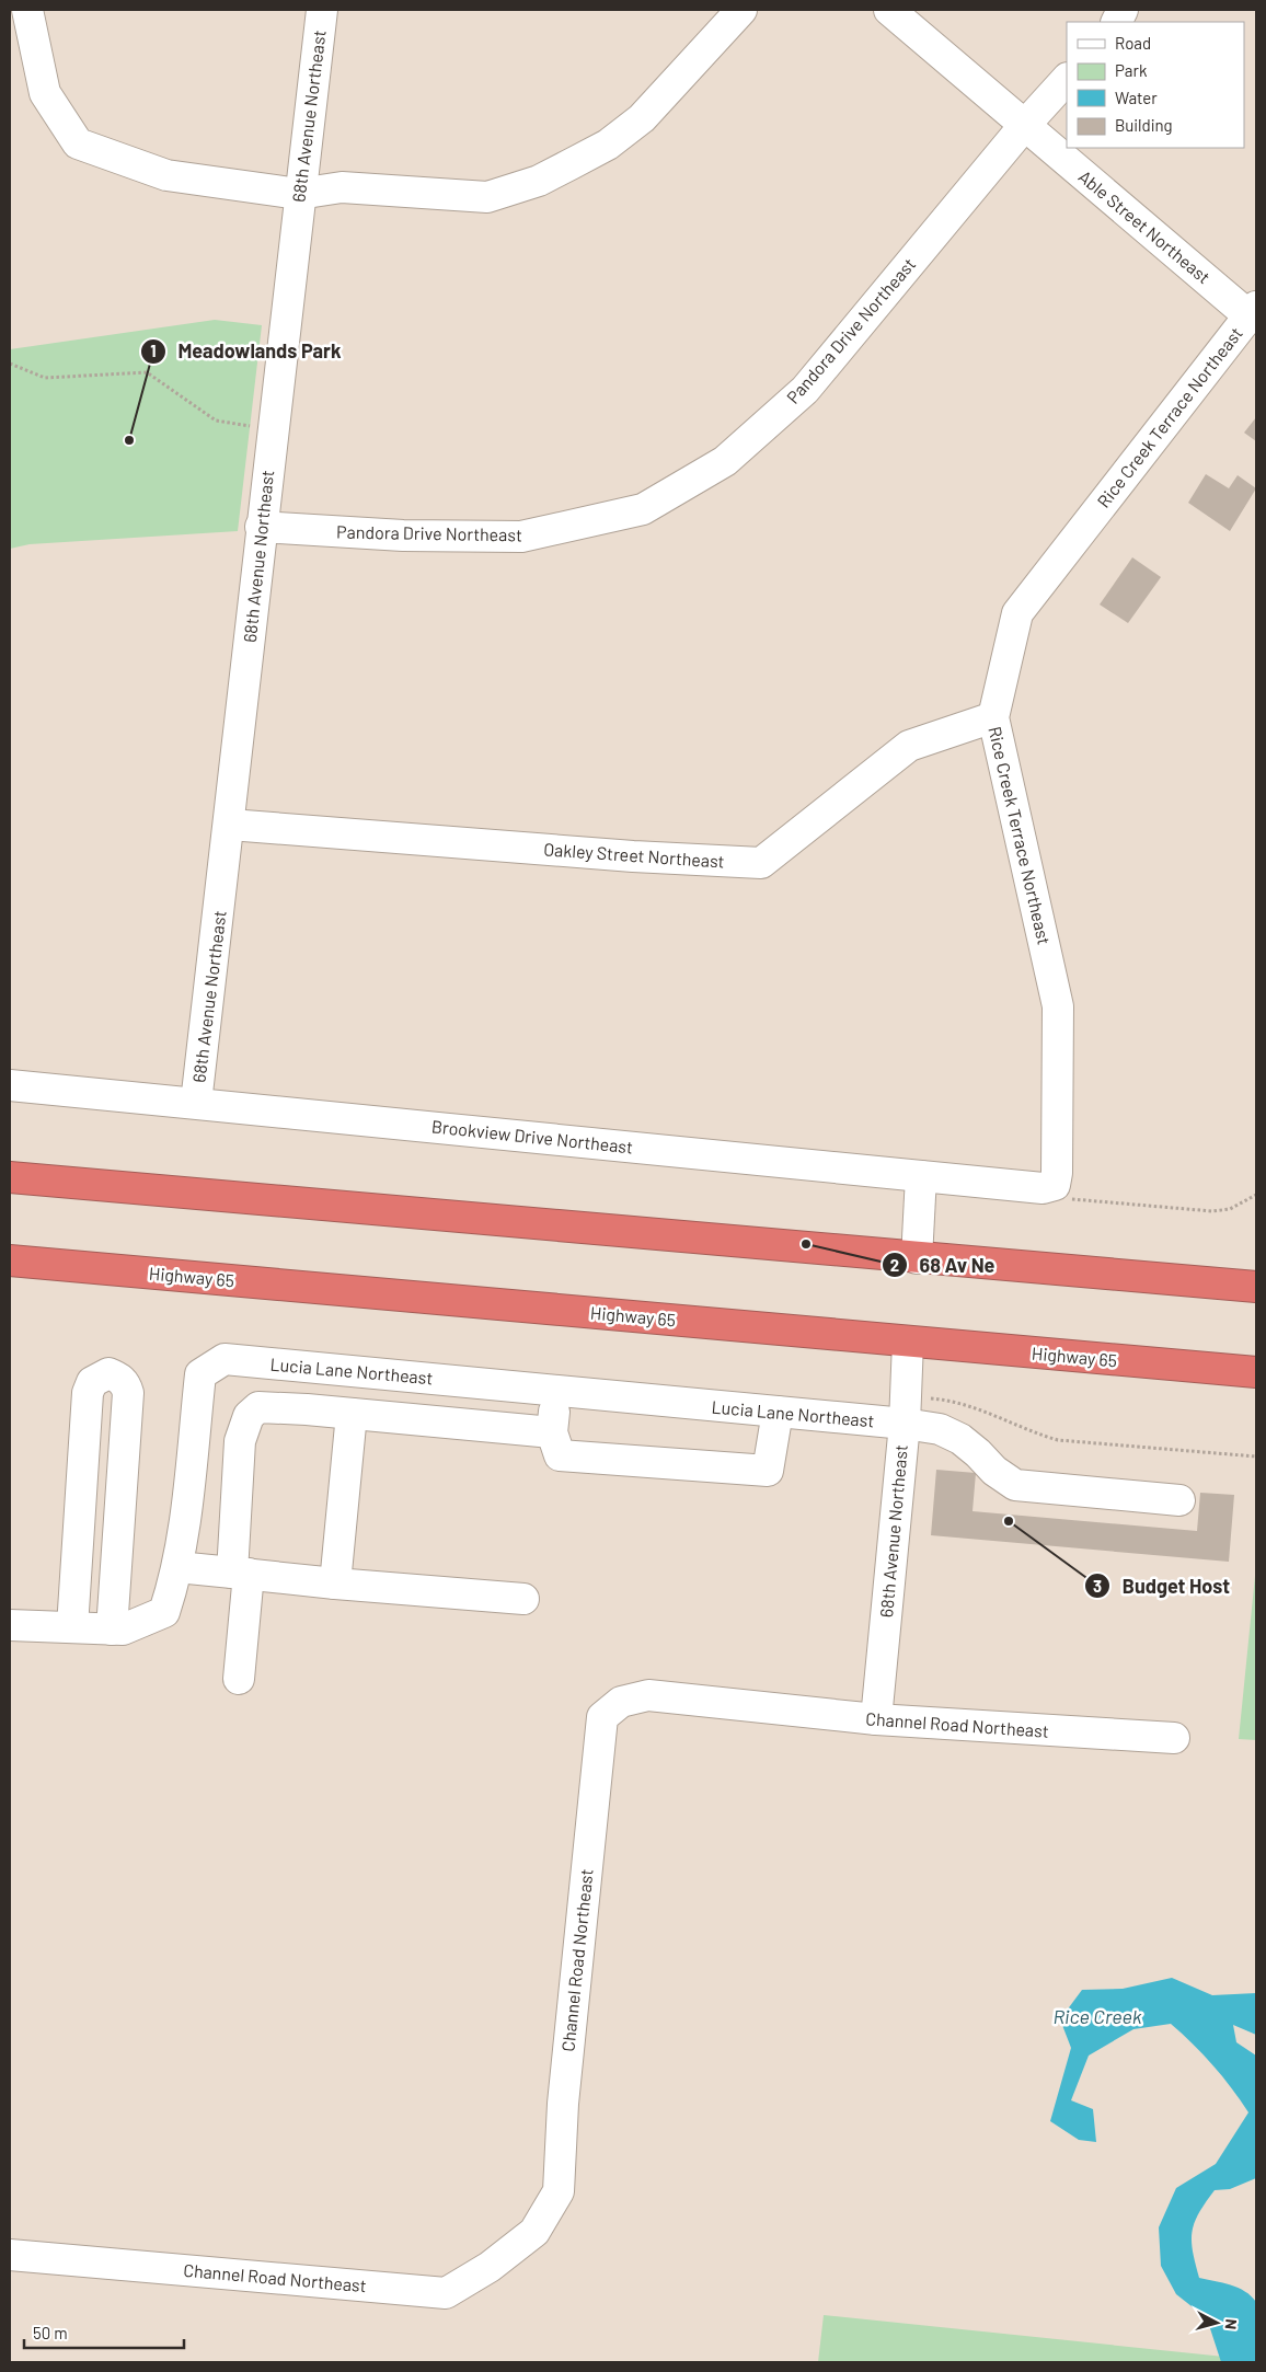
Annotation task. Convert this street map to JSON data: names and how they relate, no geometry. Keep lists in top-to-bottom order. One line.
{"streets":{"highway":["Highway 65"],"street":["68th Avenue Northeast","Able Street Northeast","Pandora Drive Northeast","Rice Creek Terrace Northeast","Oakley Street Northeast","Brookview Drive Northeast","Lucia Lane Northeast","Channel Road Northeast"]},"crossings":[["68th Avenue Northeast","Pandora Drive Northeast"],["68th Avenue Northeast","Oakley Street Northeast"],["68th Avenue Northeast","Brookview Drive Northeast"],["68th Avenue Northeast","Highway 65"],["68th Avenue Northeast","Lucia Lane Northeast"],["68th Avenue Northeast","Channel Road Northeast"],["Able Street Northeast","Pandora Drive Northeast"],["Able Street Northeast","Rice Creek Terrace Northeast"],["Rice Creek Terrace Northeast","Oakley Street Northeast"],["Rice Creek Terrace Northeast","Brookview Drive Northeast"]],"water":["Rice Creek"],"places":["Meadowlands Park","68 Av Ne","Budget Host"],"legend":["Road","Park","Water","Building"],"scale_bar":"50 m","north":"right"}
